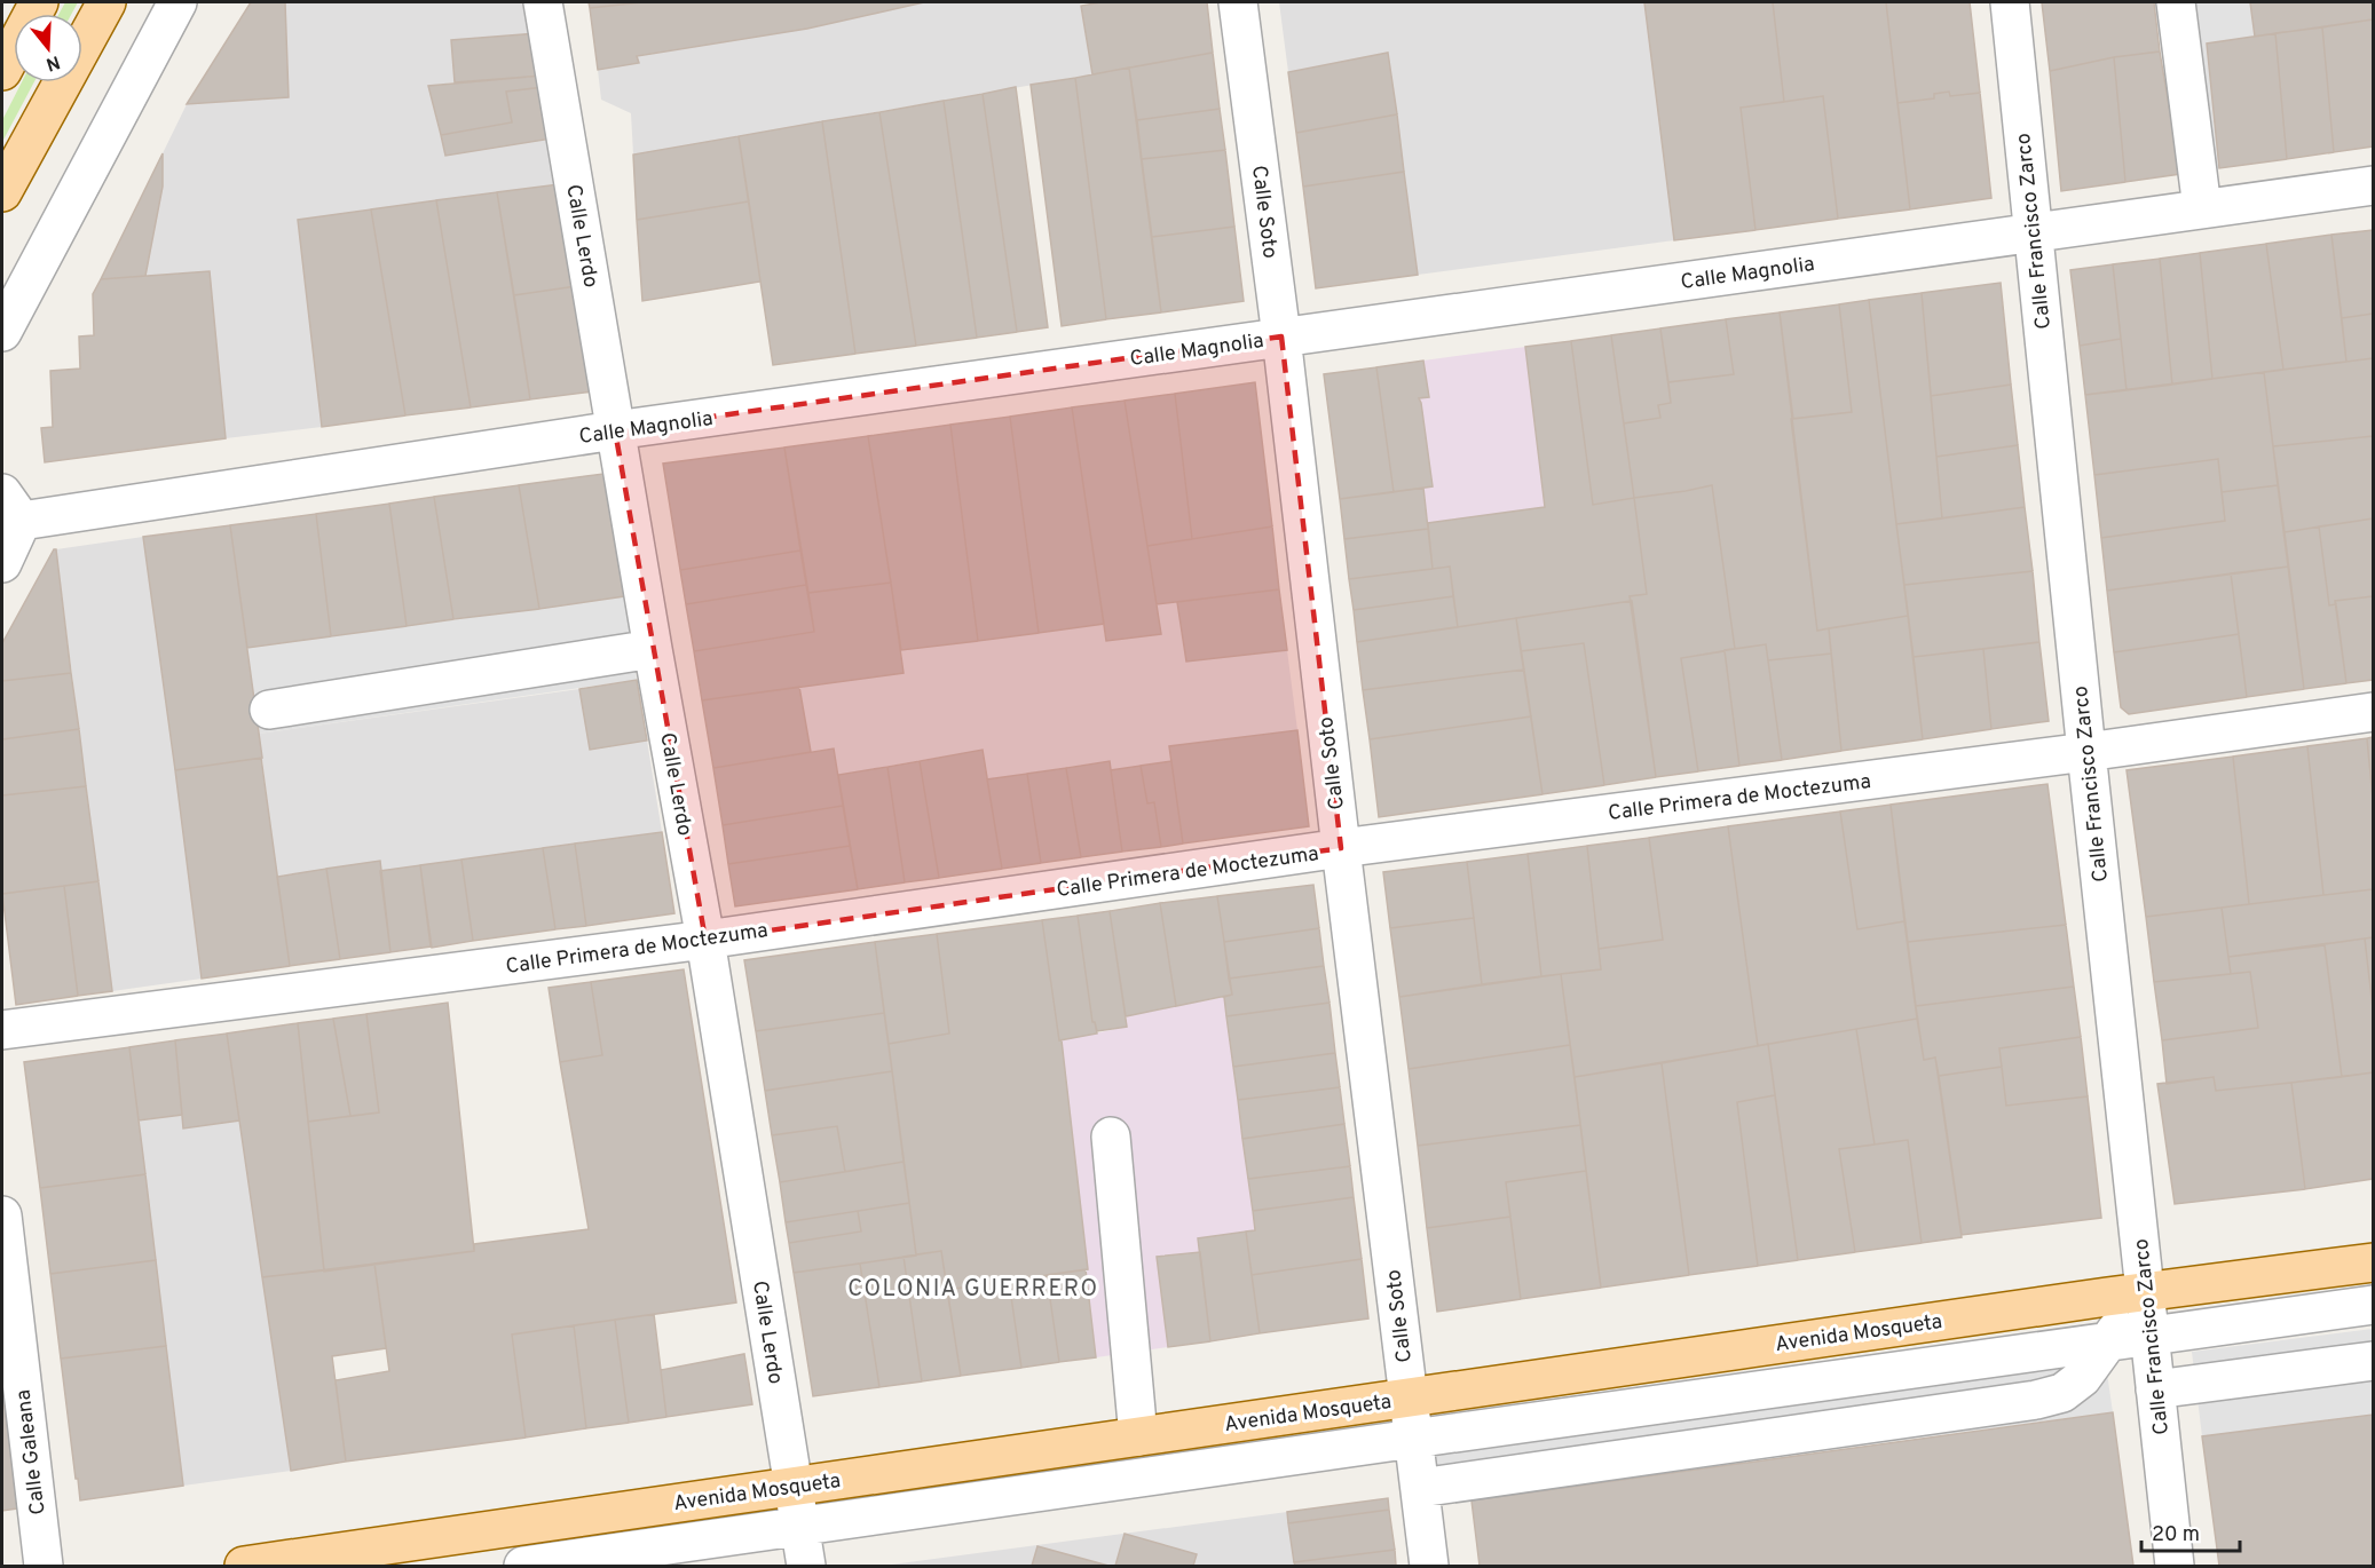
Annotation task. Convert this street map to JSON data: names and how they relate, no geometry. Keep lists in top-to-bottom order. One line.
{"streets":{"main road":["Avenida Mosqueta"],"street":["Calle Soto","Calle Francisco Zarco","Calle Lerdo","Calle Magnolia","Calle Primera de Moctezuma","Calle Galeana"]},"crossings":[["Calle Soto","Calle Magnolia"],["Calle Soto","Calle Primera de Moctezuma"],["Calle Soto","Avenida Mosqueta"],["Calle Francisco Zarco","Calle Magnolia"],["Calle Francisco Zarco","Calle Primera de Moctezuma"],["Calle Francisco Zarco","Avenida Mosqueta"],["Calle Lerdo","Calle Magnolia"],["Calle Lerdo","Calle Primera de Moctezuma"],["Calle Lerdo","Avenida Mosqueta"]],"districts":["COLONIA GUERRERO"],"scale_bar":"20 m","north":"bottom"}
